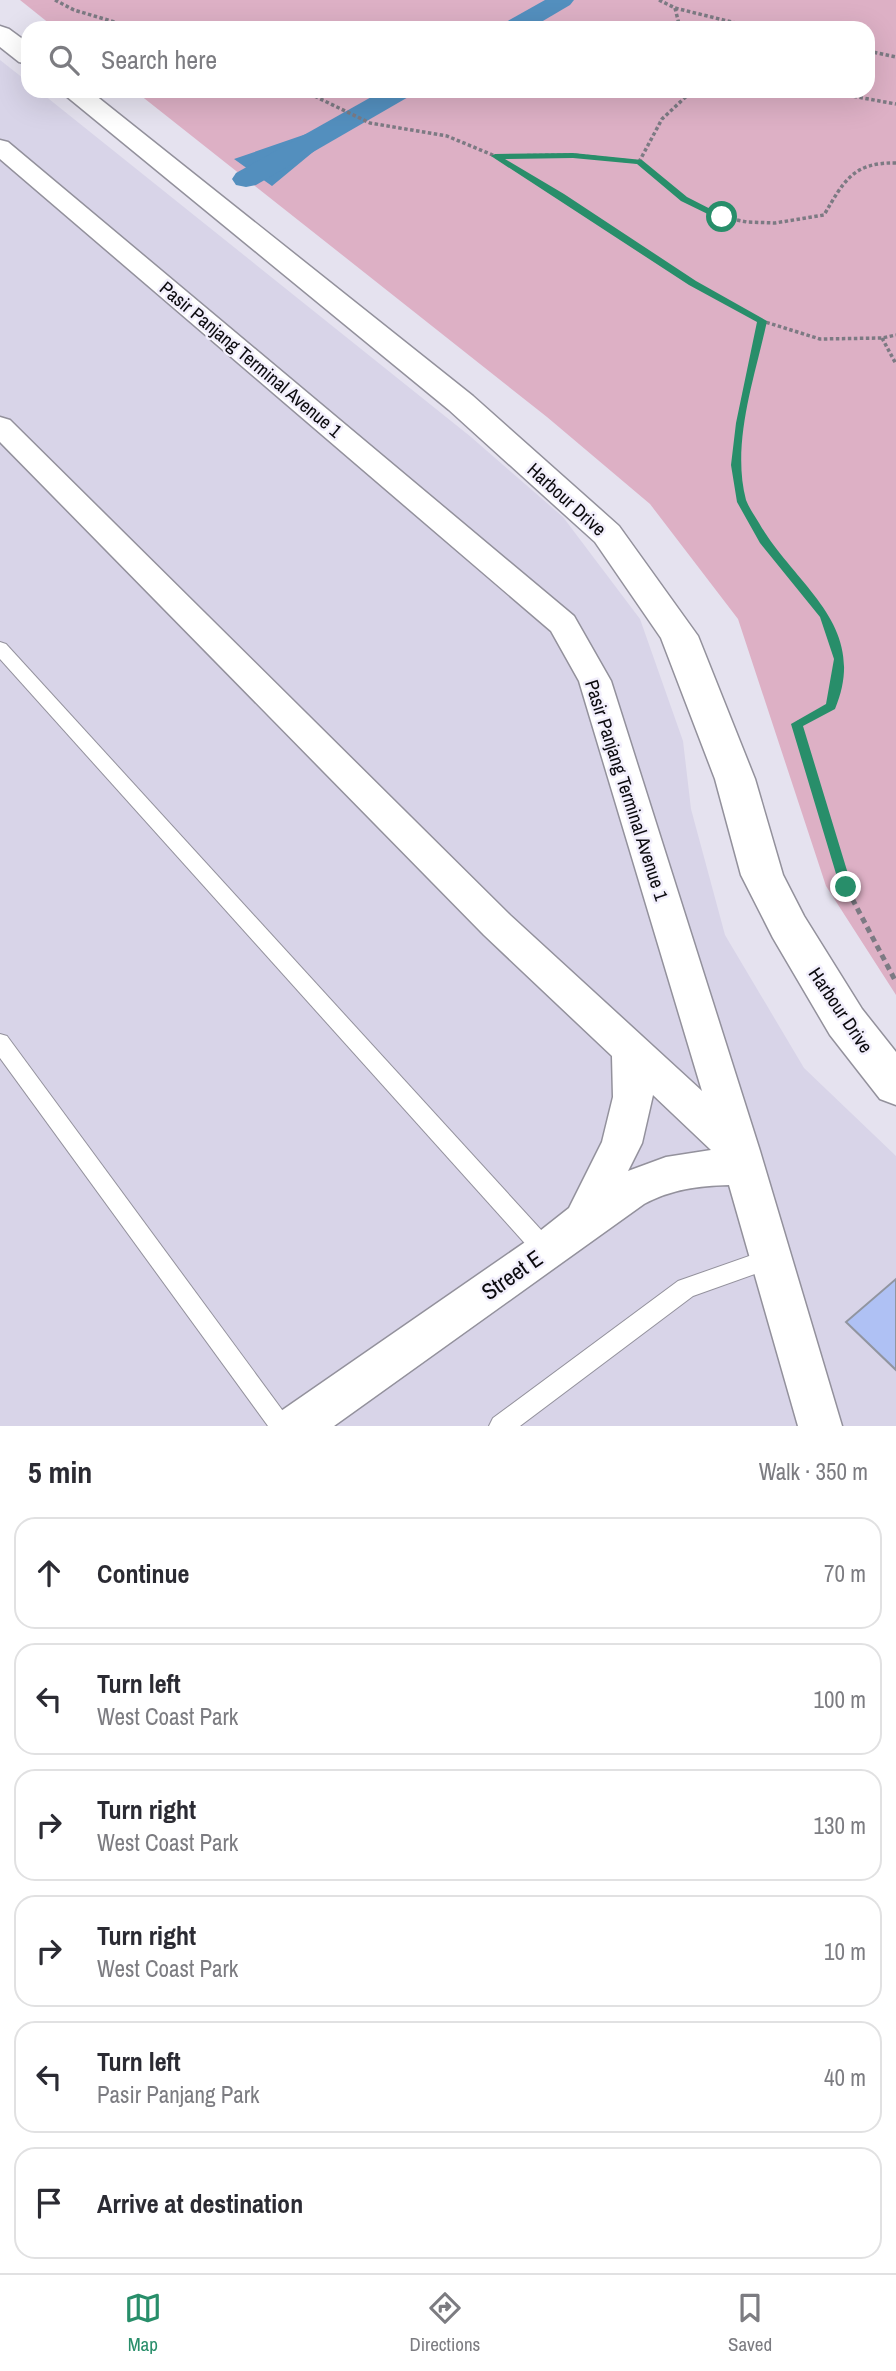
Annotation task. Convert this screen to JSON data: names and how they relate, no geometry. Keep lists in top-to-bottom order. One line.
{"streets":{"main road":["Harbour Drive"],"street":["Pasir Panjang Terminal Avenue 1","Street E"]},"crossings":[["Pasir Panjang Terminal Avenue 1","Street E"]],"page":{"search":"Search here","heading":["5 min","Walk · 350 m"],"list":[["Continue","70 m"],["Turn left","West Coast Park","100 m"],["Turn right","West Coast Park","130 m"],["Turn right","West Coast Park","10 m"],["Turn left","Pasir Panjang Park","40 m"],"Arrive at destination"],"nav":["Map","Directions","Saved"]}}
